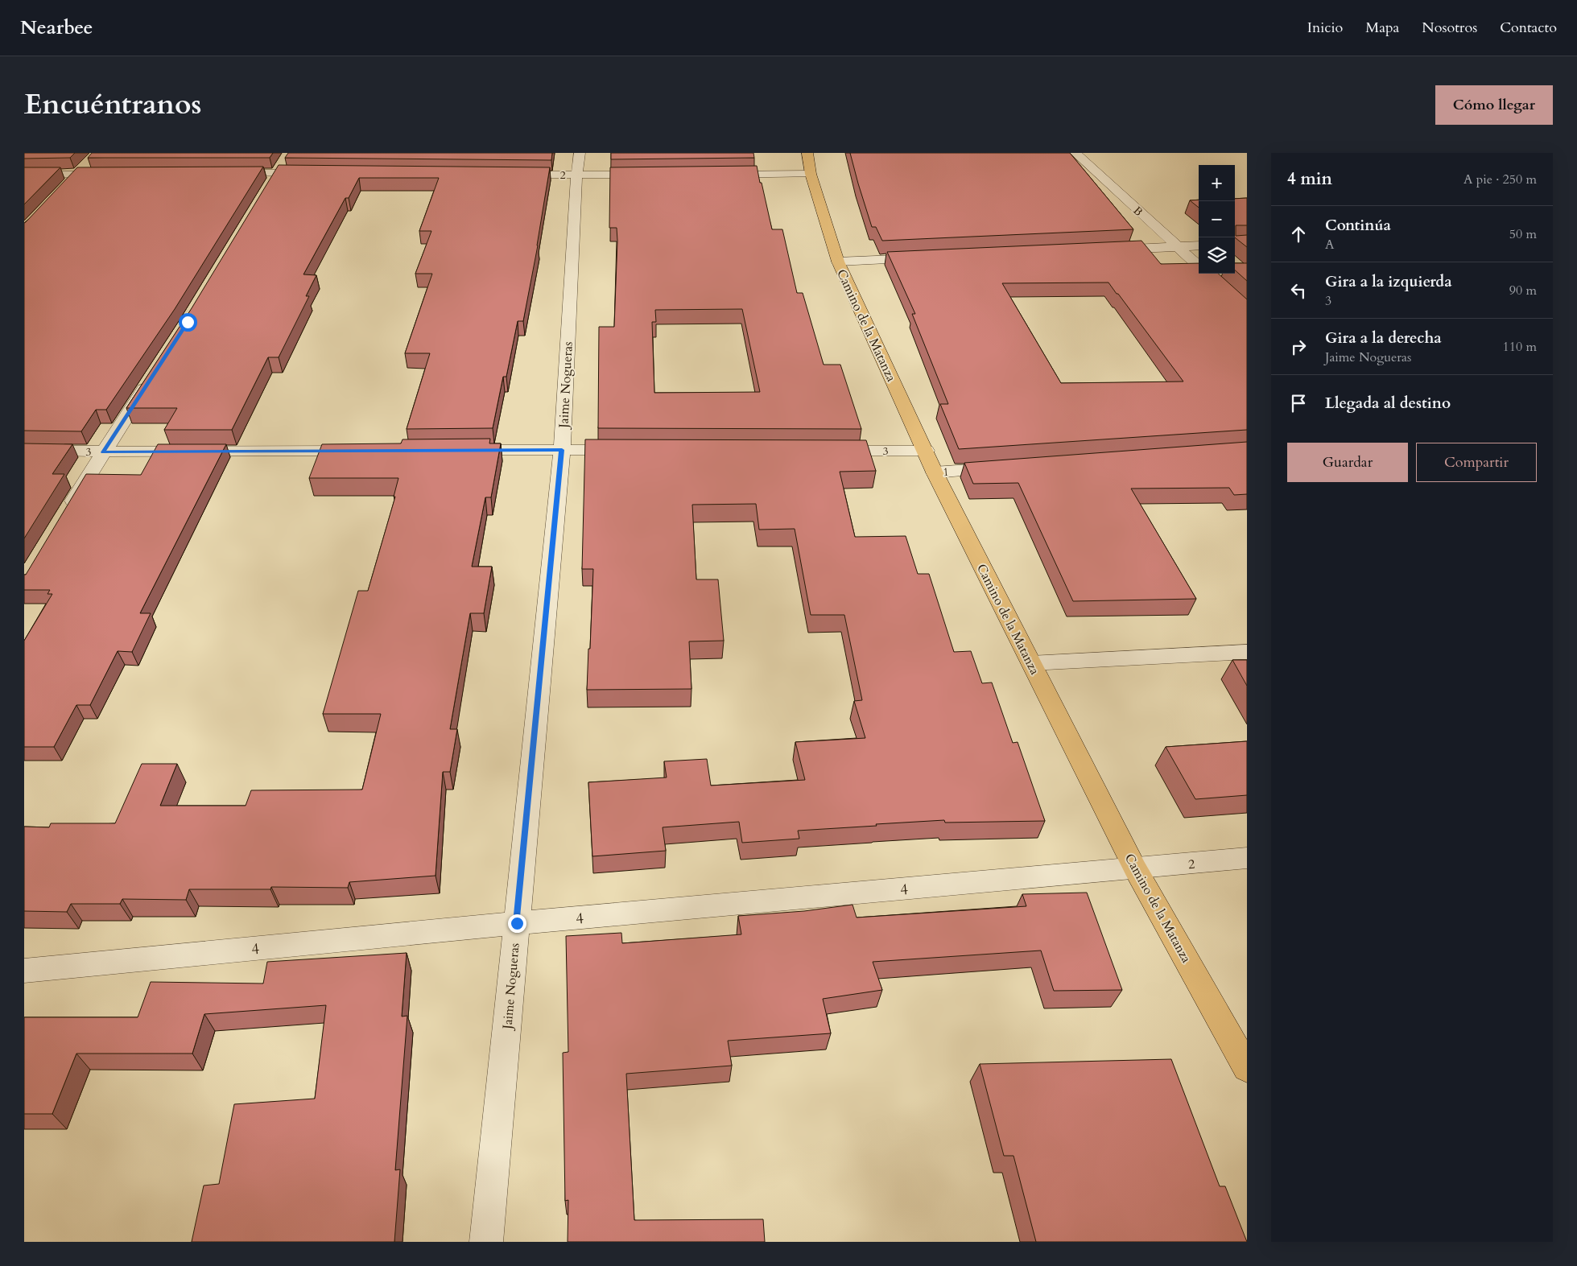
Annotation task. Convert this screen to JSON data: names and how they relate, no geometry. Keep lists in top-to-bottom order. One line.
{"streets":{"main road":["Camino de la Matanza"],"street":["2","B","Jaime Nogueras","3","1","4"]},"crossings":[["2","Camino de la Matanza"],["2","Jaime Nogueras"],["2","4"],["Camino de la Matanza","3"],["Camino de la Matanza","1"],["Camino de la Matanza","4"],["Jaime Nogueras","4"]],"page":{"header":"Nearbee","nav":["Inicio","Mapa","Nosotros","Contacto"],"title":"Encuéntranos","buttons":["Cómo llegar",["Guardar","Compartir"]],"heading":["4 min","A pie · 250 m"],"map_buttons":["+","−"],"list":[["Continúa","A","50 m"],["Gira a la izquierda","3","90 m"],["Gira a la derecha","Jaime Nogueras","110 m"],"Llegada al destino"]}}
